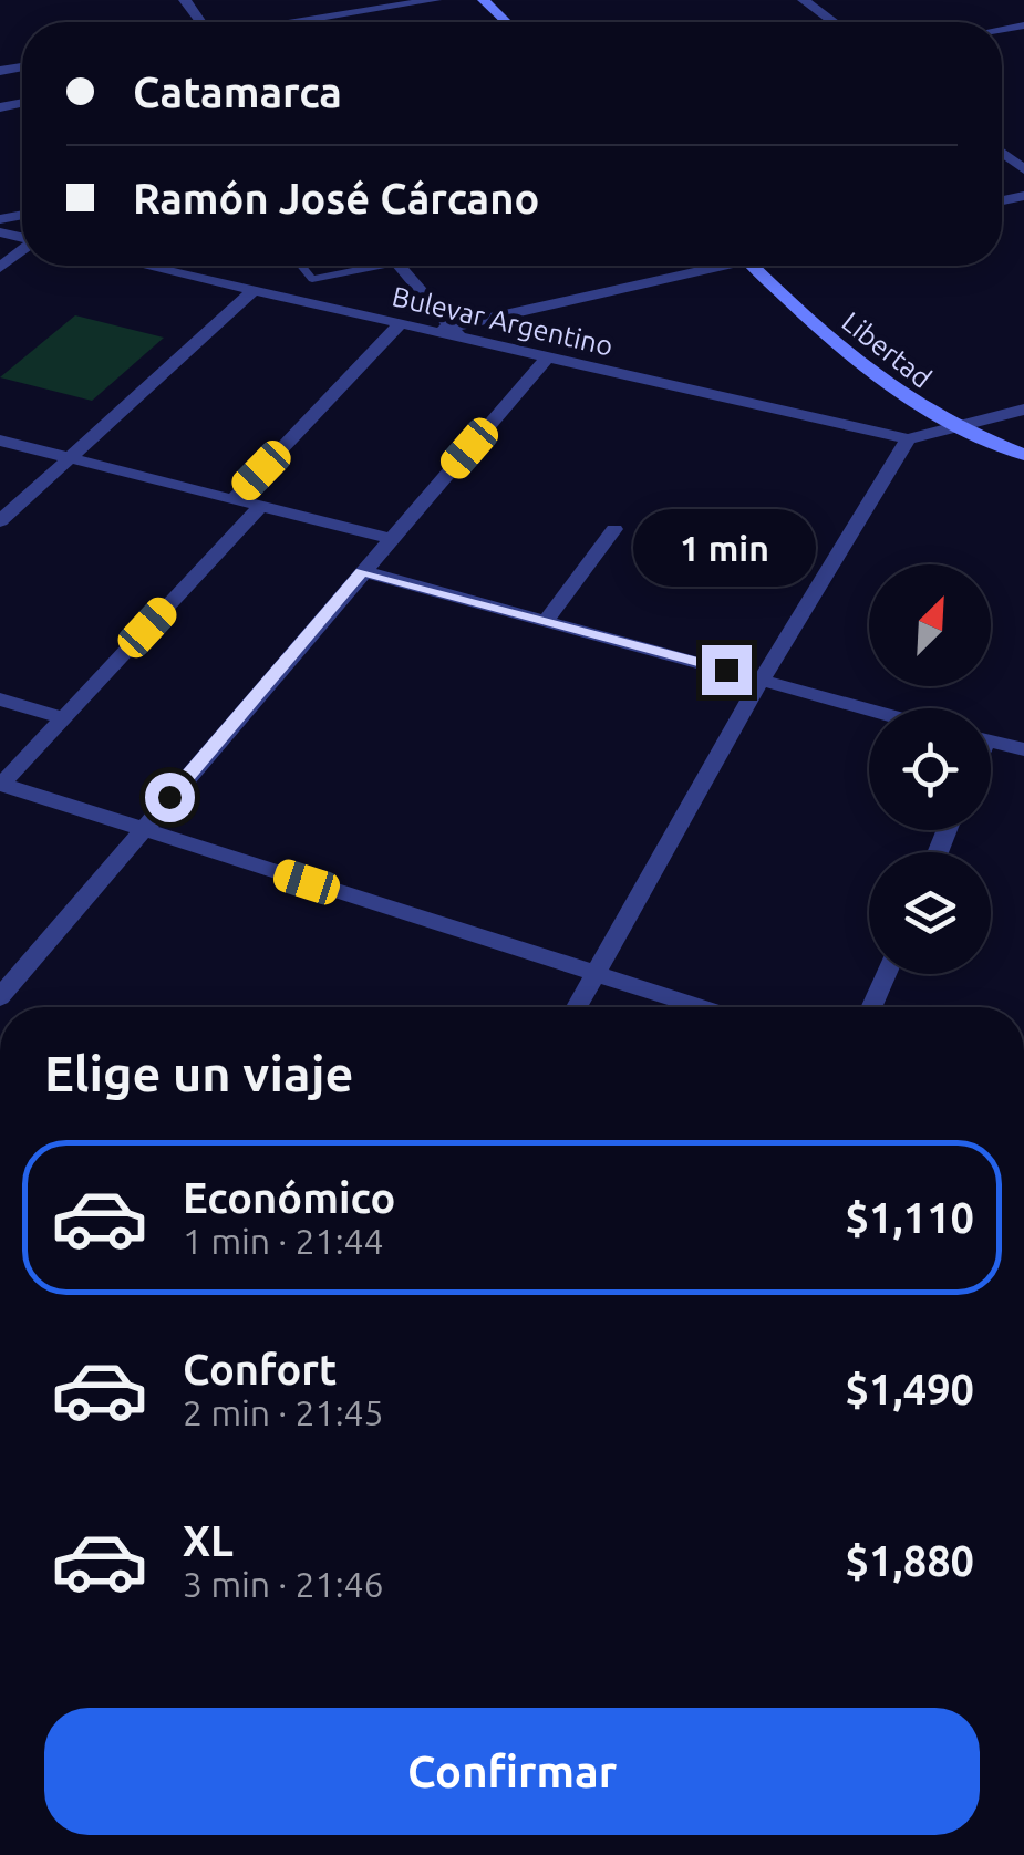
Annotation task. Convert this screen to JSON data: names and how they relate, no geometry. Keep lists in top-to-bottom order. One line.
{"streets":{"main road":["Libertad"],"street":["Bulevar Argentino"]},"north":"top right","page":{"banner":["Catamarca","Ramón José Cárcano"],"bubble":"1 min","heading":"Elige un viaje","list":[{"name":"Económico","note":"1 min · 21:44","value":"$1,110"},{"name":"Confort","note":"2 min · 21:45","value":"$1,490"},{"name":"XL","note":"3 min · 21:46","value":"$1,880"}],"buttons":"Confirmar"}}
